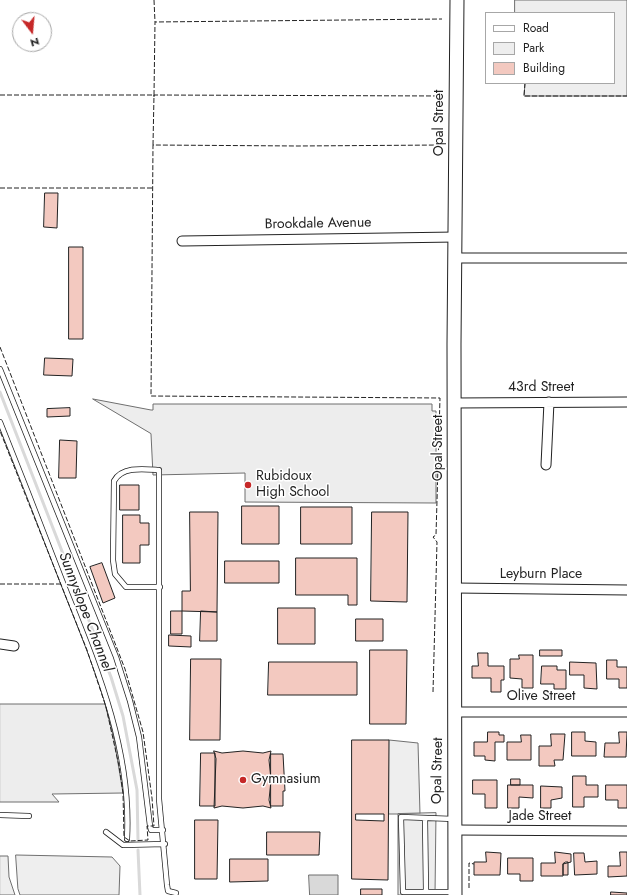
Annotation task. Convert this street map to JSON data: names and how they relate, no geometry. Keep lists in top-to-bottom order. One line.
{"streets":{"street":["Opal Street","Brookdale Avenue","43rd Street","Leyburn Place","Olive Street","Jade Street"]},"crossings":[["Opal Street","Brookdale Avenue"],["Opal Street","43rd Street"],["Opal Street","Leyburn Place"],["Opal Street","Olive Street"],["Opal Street","Jade Street"]],"water":["Sunnyslope Channel"],"places":["Rubidoux High School","Gymnasium"],"legend":["Road","Park","Building"],"north":"bottom"}
